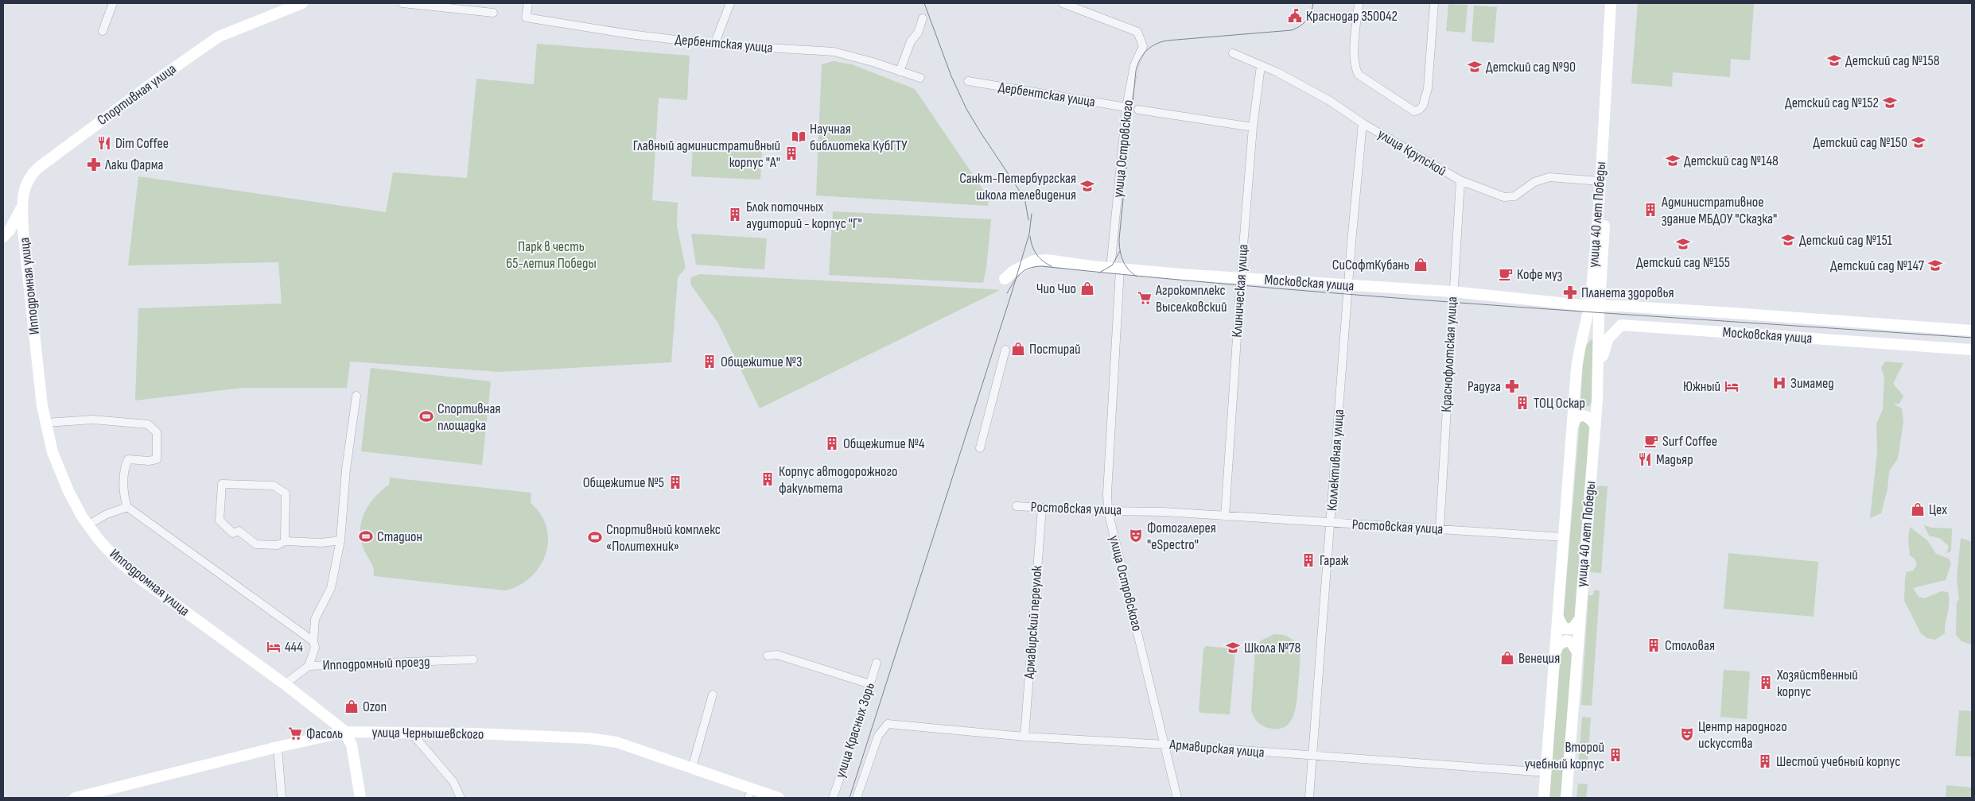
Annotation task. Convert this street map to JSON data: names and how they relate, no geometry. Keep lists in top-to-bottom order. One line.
{"streets":{"street":["Дербентская улица","Спортивная улица","улица Островского","улица Крупской","улица 40 лет Победы","Московская улица","Ипподромная улица","Клиническая улица","Краснофлотская улица","Коллективная улица","Ростовская улица","Армавирский переулок","Ипподромный проезд","улица Красных Зорь","улица Чернышевского","Армавирская улица"]},"crossings":[["Дербентская улица","улица Островского"],["Спортивная улица","Ипподромная улица"],["улица Островского","Московская улица"],["улица Островского","Ростовская улица"],["улица Островского","Армавирская улица"],["улица Крупской","улица 40 лет Победы"],["улица Крупской","Клиническая улица"],["улица Крупской","Краснофлотская улица"],["улица Крупской","Коллективная улица"],["улица 40 лет Победы","Московская улица"],["улица 40 лет Победы","Ростовская улица"],["улица 40 лет Победы","Армавирская улица"],["Московская улица","Клиническая улица"],["Московская улица","Краснофлотская улица"],["Московская улица","Коллективная улица"],["Ипподромная улица","Ипподромный проезд"],["Ипподромная улица","улица Чернышевского"],["Клиническая улица","Ростовская улица"],["Краснофлотская улица","Ростовская улица"],["Коллективная улица","Ростовская улица"],["Коллективная улица","Армавирская улица"],["Ростовская улица","Армавирский переулок"],["Армавирский переулок","Армавирская улица"]],"parks":["Парк в честь 65-летия Победы"],"places":{"public building":["Краснодар 350042"],"school or university":["Детский сад №158","Детский сад №90","Детский сад №152","Детский сад №150","Детский сад №148","Санкт-Петербургская школа телевидения","Детский сад №151","Детский сад №155","Детский сад №147","Школа №78"],"library":["Научная библиотека КубГТУ"],"restaurant":["Dim Coffee","Мадьяр"],"building":["Главный административный корпус \"А\"","Административное здание МБДОУ \"Сказка\"","Блок поточных аудиторий - корпус \"Г\"","Общежитие №3","ТОЦ Оскар","Общежитие №4","Корпус автодорожного факультета","Общежитие №5","Гараж","Столовая","Хозяйственный корпус","Второй учебный корпус","Шестой учебный корпус"],"pharmacy":["Лаки Фарма","Планета здоровья","Радуга"],"shop":["СиСофтКубань","Чио Чио","Постирай","Цех","Венеция","Ozon"],"cafe":["Кофе муз","Surf Coffee"],"supermarket":["Агрокомплекс Выселковский","Фасоль"],"hospital":["Зимамед"],"hotel":["Южный","444"],"sports":["Спортивная площадка","Стадион","Спортивный комплекс «Политехник»"],"theatre":["Фотогалерея \"eSpectro\"","Центр народного искусства"]}}
